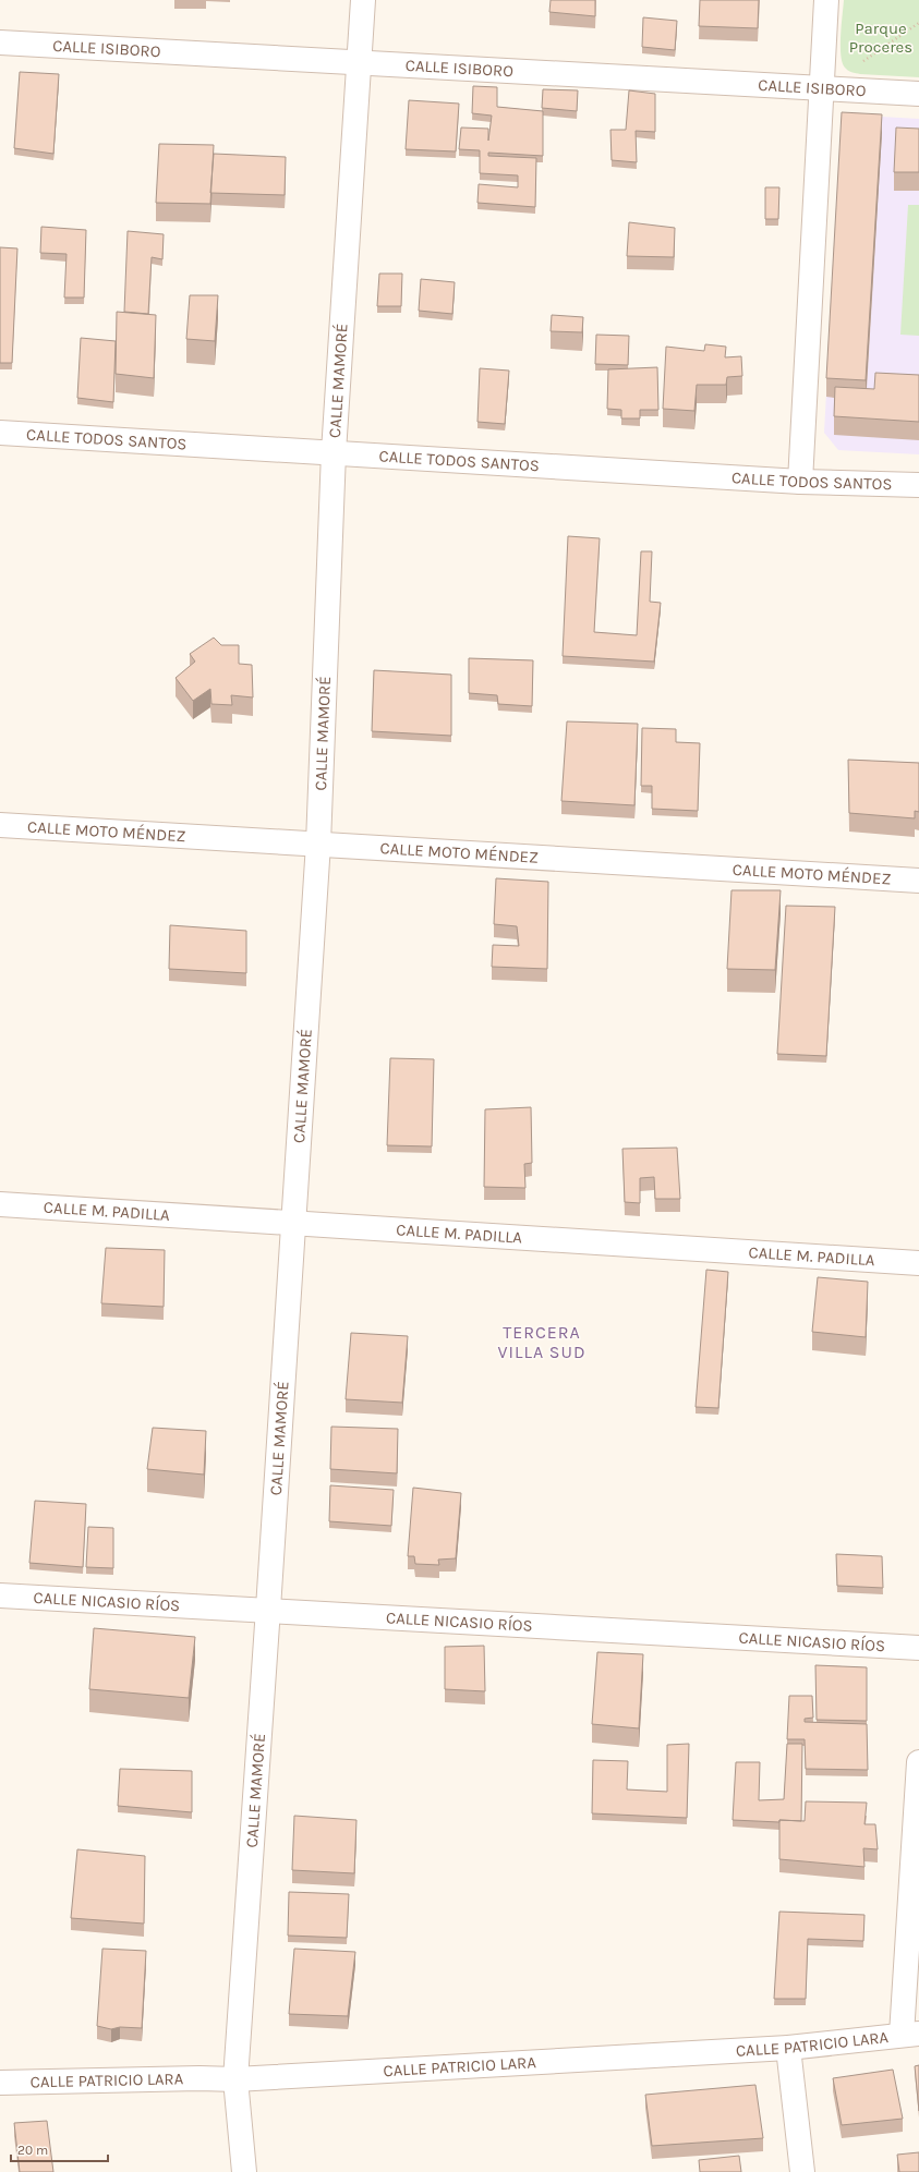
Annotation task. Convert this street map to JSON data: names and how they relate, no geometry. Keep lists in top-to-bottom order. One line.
{"streets":{"street":["CALLE ISIBORO","CALLE MAMORÉ","CALLE TODOS SANTOS","CALLE MOTO MÉNDEZ","CALLE M. PADILLA","CALLE NICASIO RÍOS","CALLE PATRICIO LARA"]},"crossings":[["CALLE ISIBORO","CALLE MAMORÉ"],["CALLE MAMORÉ","CALLE TODOS SANTOS"],["CALLE MAMORÉ","CALLE MOTO MÉNDEZ"],["CALLE MAMORÉ","CALLE M. PADILLA"],["CALLE MAMORÉ","CALLE NICASIO RÍOS"],["CALLE MAMORÉ","CALLE PATRICIO LARA"]],"districts":["TERCERA VILLA SUD"],"parks":["Parque Proceres"],"scale_bar":"20 m"}
